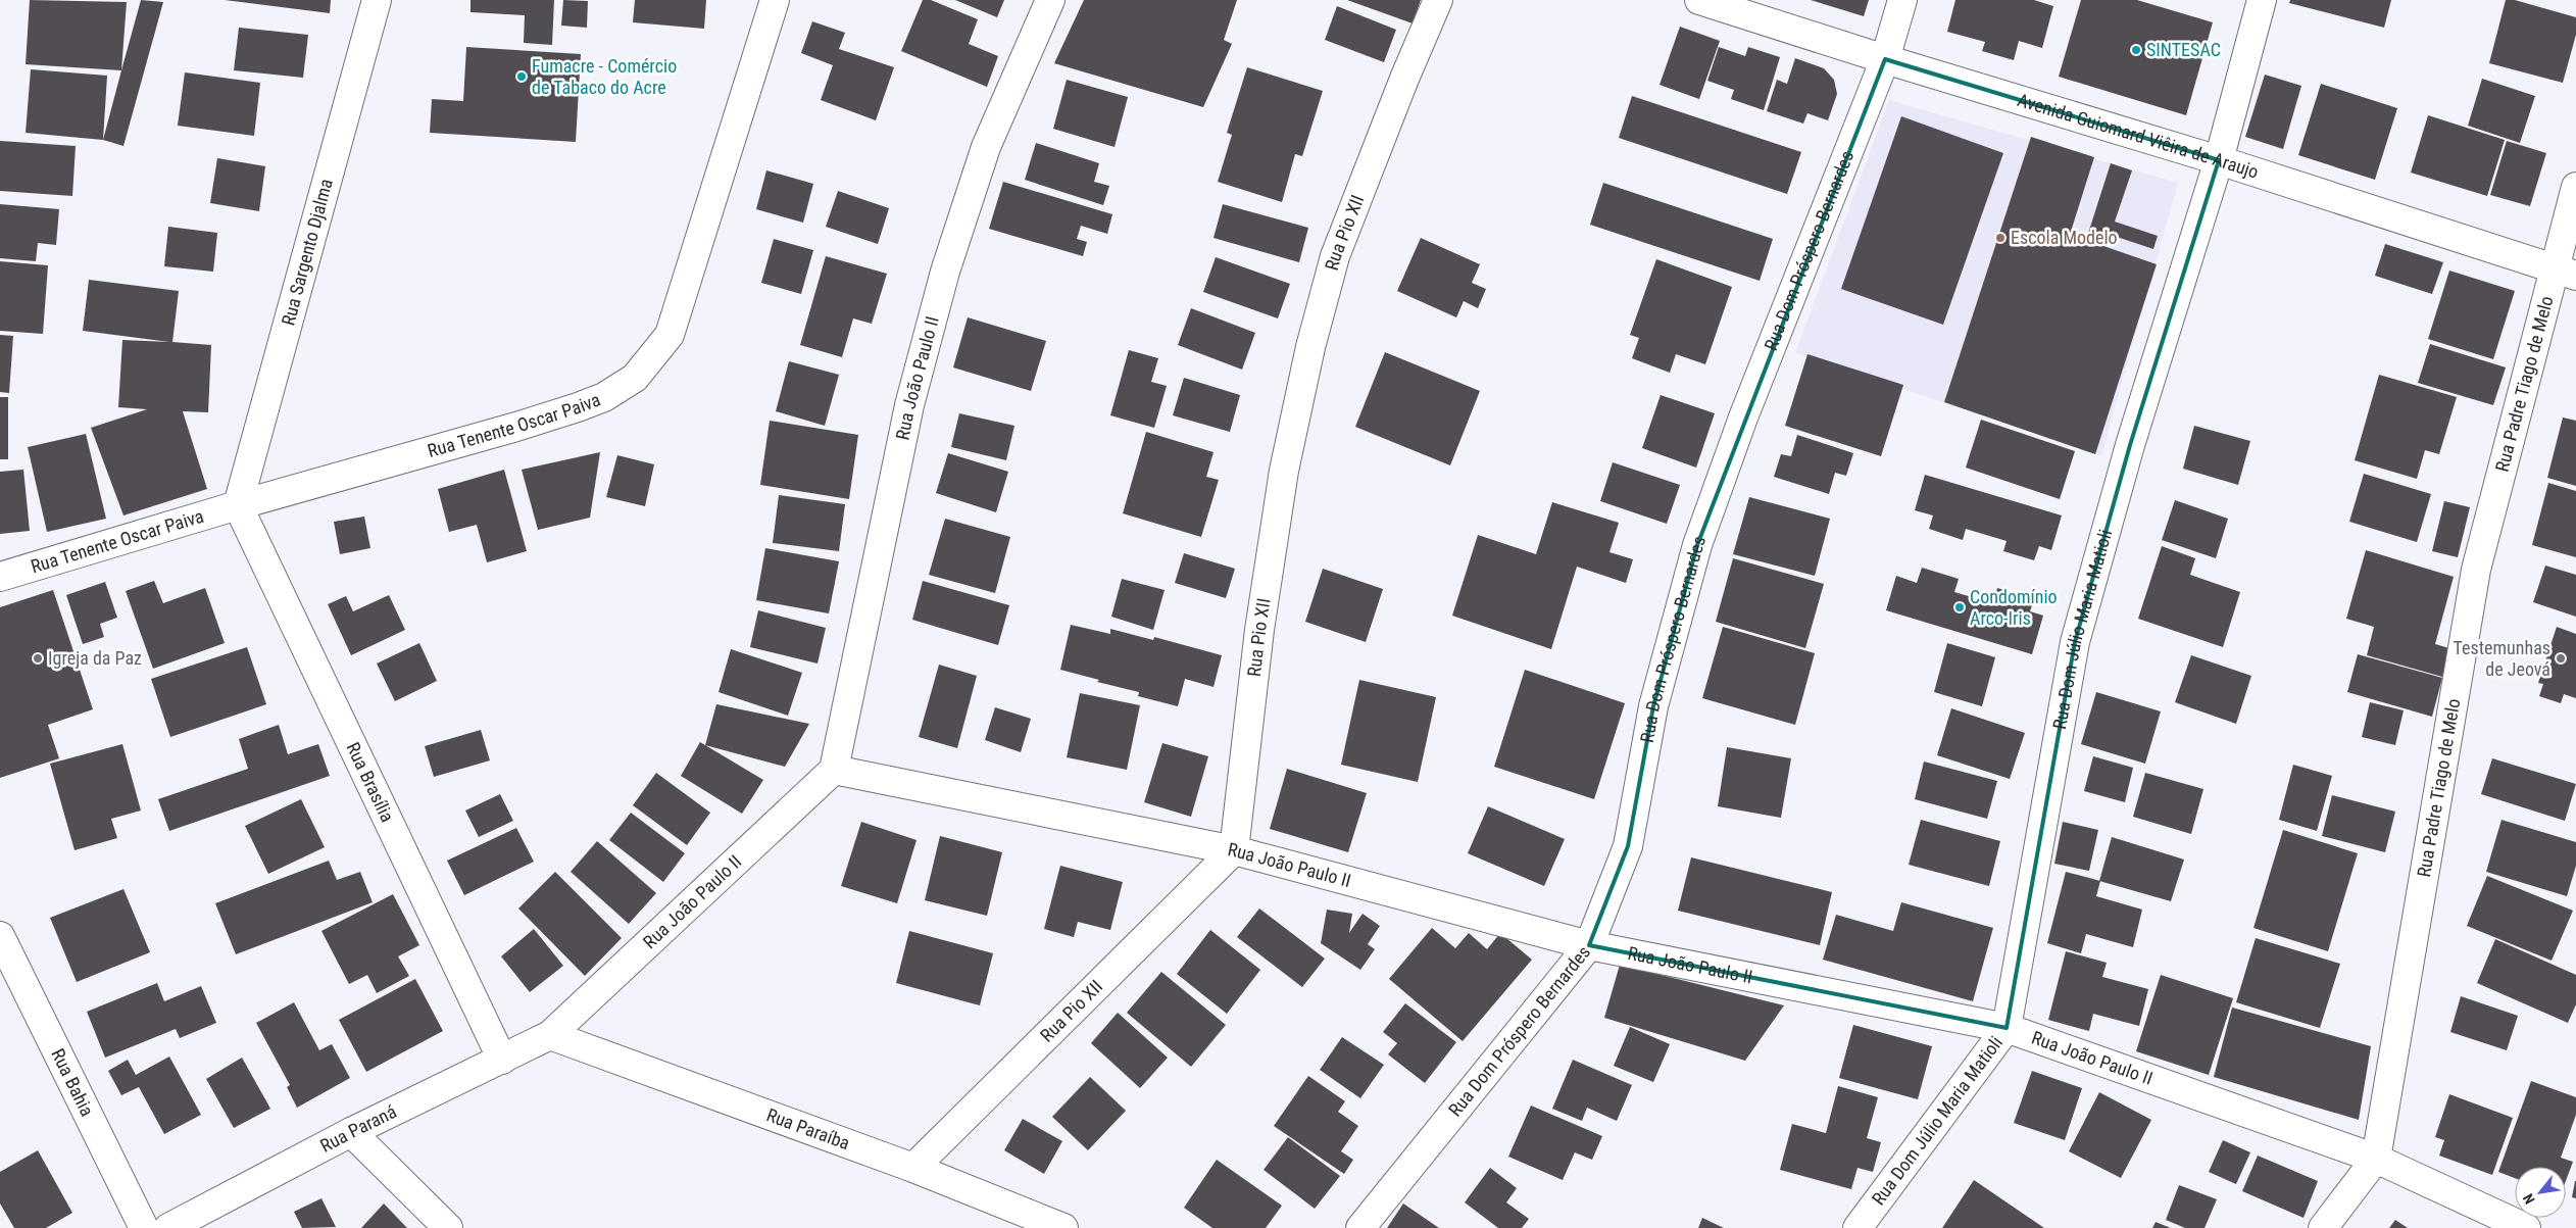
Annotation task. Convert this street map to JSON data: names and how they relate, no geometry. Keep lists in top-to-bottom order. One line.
{"streets":{"street":["Avenida Guiomard Viêira de Araujo","Rua Pio XII","Rua Dom Próspero Bernardes","Rua Sargento Djalma","Rua João Paulo II","Rua Padre Tiago de Melo","Rua Tenente Oscar Paiva","Rua Dom Júlio Maria Matioli","Rua Brasília","Rua Bahia","Rua Paraíba","Rua Paraná"]},"crossings":[["Avenida Guiomard Viêira de Araujo","Rua Dom Próspero Bernardes"],["Avenida Guiomard Viêira de Araujo","Rua Padre Tiago de Melo"],["Avenida Guiomard Viêira de Araujo","Rua Dom Júlio Maria Matioli"],["Rua Pio XII","Rua João Paulo II"],["Rua Pio XII","Rua Paraíba"],["Rua Dom Próspero Bernardes","Rua João Paulo II"],["Rua Sargento Djalma","Rua Tenente Oscar Paiva"],["Rua Sargento Djalma","Rua Brasília"],["Rua João Paulo II","Rua Padre Tiago de Melo"],["Rua João Paulo II","Rua Dom Júlio Maria Matioli"],["Rua João Paulo II","Rua Paraíba"],["Rua João Paulo II","Rua Paraná"],["Rua Tenente Oscar Paiva","Rua Brasília"],["Rua Brasília","Rua Paraná"],["Rua Paraíba","Rua Paraná"]],"places":["SINTESAC","Fumacre - Comércio de Tabaco do Acre","Escola Modelo","Condomínio Arco-Iris","Igreja da Paz","Testemunhas de Jeová"],"north":"bottom left"}
